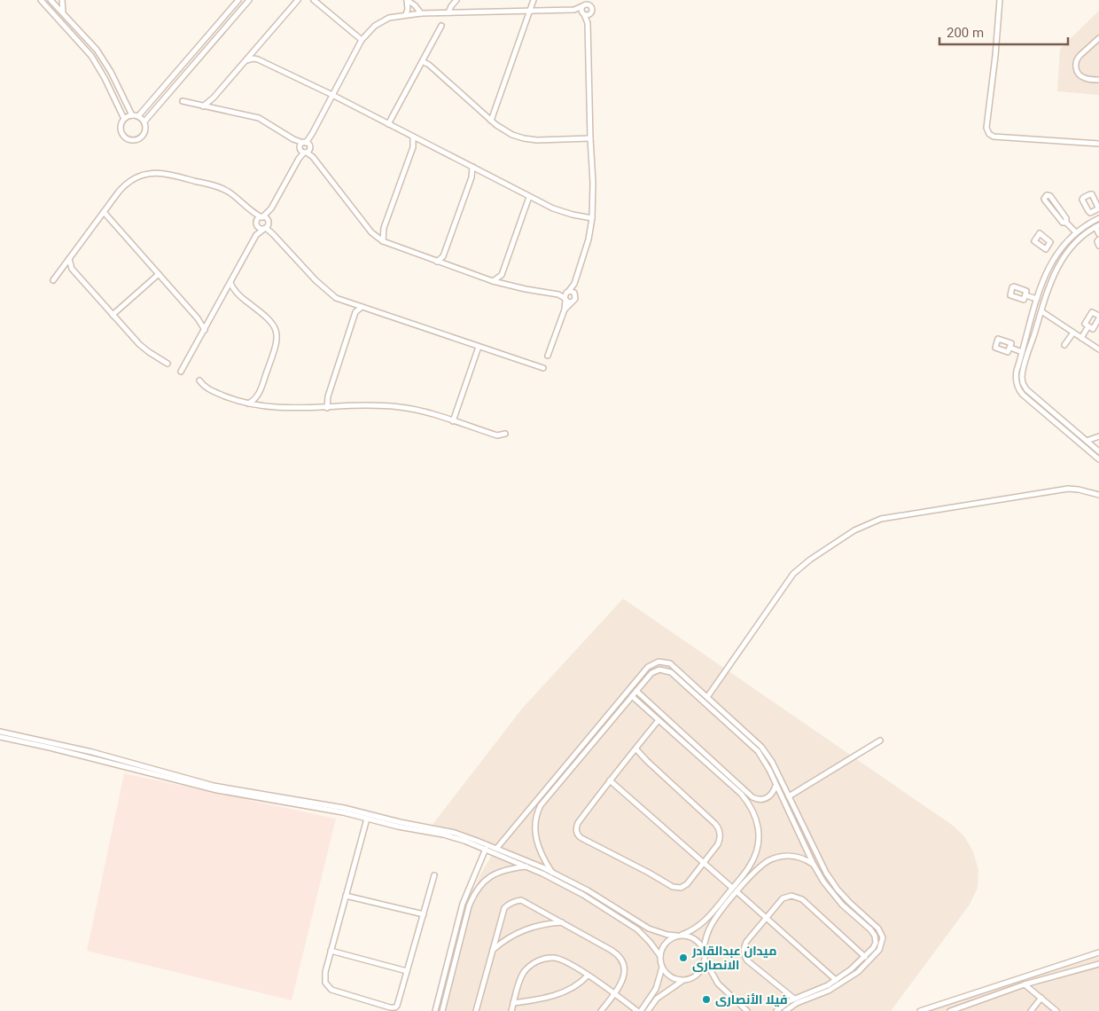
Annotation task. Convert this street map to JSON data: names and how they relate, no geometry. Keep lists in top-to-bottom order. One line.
{"places":["ميدان عبدالقادر الانصارى","فيلا الأنصارى"],"scale_bar":"200 m"}
